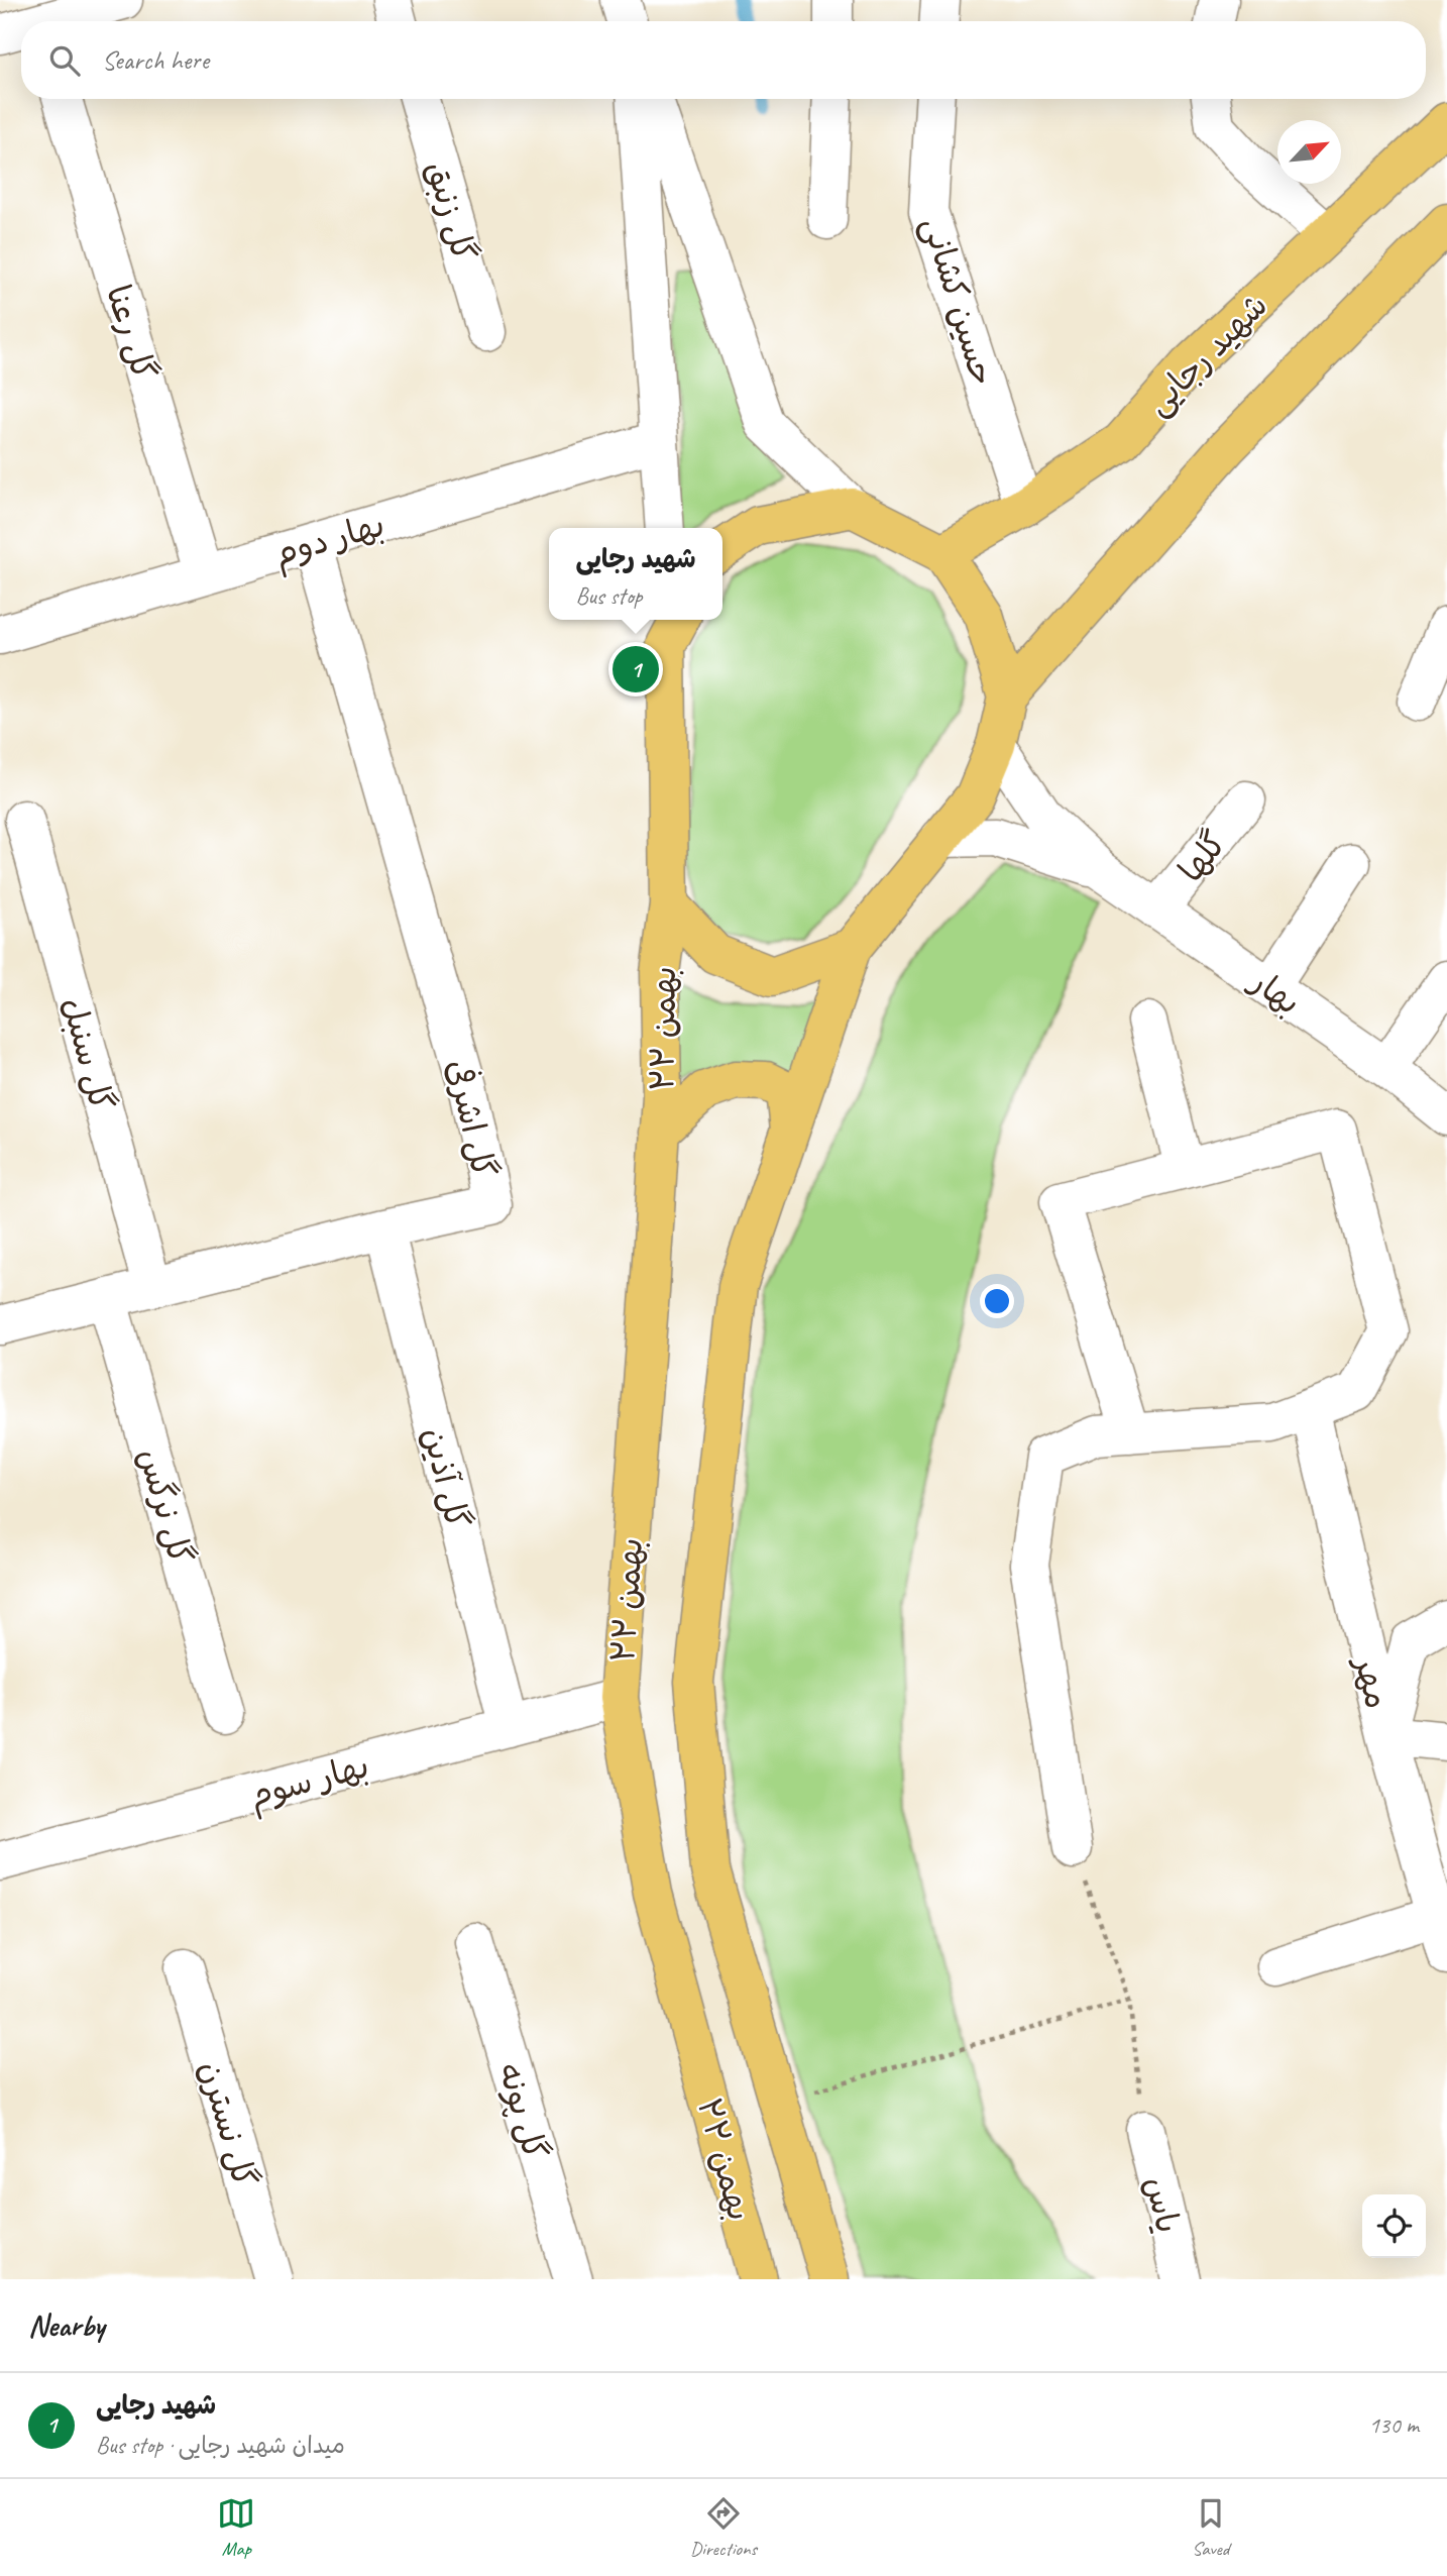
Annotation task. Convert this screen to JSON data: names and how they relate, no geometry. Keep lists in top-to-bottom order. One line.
{"streets":{"main road":["شهید رجایی","۲۲ بهمن"],"street":["گل زنبق","حسین کشانی","گل رعنا","بهار دوم","گلها","بهار","گل سنبل","گل اشرفی","گل آذین","گل نرگس","مهر","بهار سوم","گل پونه","گل نسترن","یاس"]},"crossings":[["حسین کشانی","شهید رجایی"],["گل رعنا","بهار دوم"],["بهار دوم","گل اشرفی"],["گلها","بهار"],["۲۲ بهمن","بهار سوم"],["گل سنبل","گل اشرفی"],["گل اشرفی","گل آذین"],["گل اشرفی","گل نرگس"],["گل آذین","بهار سوم"]],"north":"top right","page":{"search":"Search here","popup":["شهید رجایی","Bus stop"],"pins":"1","heading":"Nearby","list":[{"mark":"1","name":"شهید رجایی","note":"Bus stop · میدان شهید رجایی","value":"130 m"}],"nav":["Map","Directions","Saved"]}}
